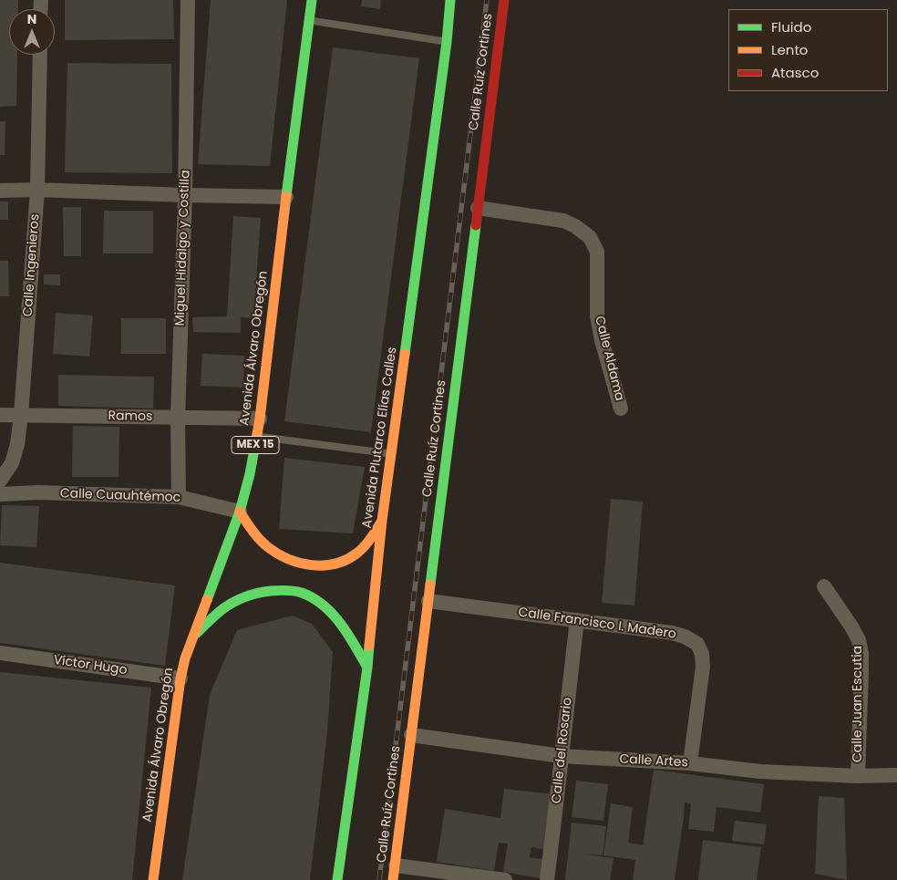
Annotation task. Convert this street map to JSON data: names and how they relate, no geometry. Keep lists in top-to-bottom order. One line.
{"streets":{"main road":["Calle Ruíz Cortines","Avenida Álvaro Obregón","Avenida Plutarco Elías Calles","MEX 15"],"street":["Miguel Hidalgo y Costilla","Calle Ingenieros","Calle Aldama","Ramos","Calle Cuauhtémoc","Calle Francisco I. Madero","Víctor Hugo","Calle Juan Escutia","Calle del Rosario","Calle Artes"]},"crossings":[["Calle Ruíz Cortines","Calle Aldama"],["Calle Ruíz Cortines","Calle Francisco I. Madero"],["Calle Ruíz Cortines","Calle Artes"],["Miguel Hidalgo y Costilla","Ramos"],["Miguel Hidalgo y Costilla","Calle Cuauhtémoc"],["Calle Ingenieros","Ramos"],["Avenida Álvaro Obregón","Ramos"],["Avenida Álvaro Obregón","Avenida Plutarco Elías Calles"],["Avenida Álvaro Obregón","Calle Cuauhtémoc"],["Avenida Álvaro Obregón","Víctor Hugo"],["Avenida Plutarco Elías Calles","Calle Cuauhtémoc"],["Calle Francisco I. Madero","Calle del Rosario"],["Calle Francisco I. Madero","Calle Artes"],["Calle Juan Escutia","Calle Artes"],["Calle del Rosario","Calle Artes"]],"legend":["Fluido","Lento","Atasco"],"north":"top"}
